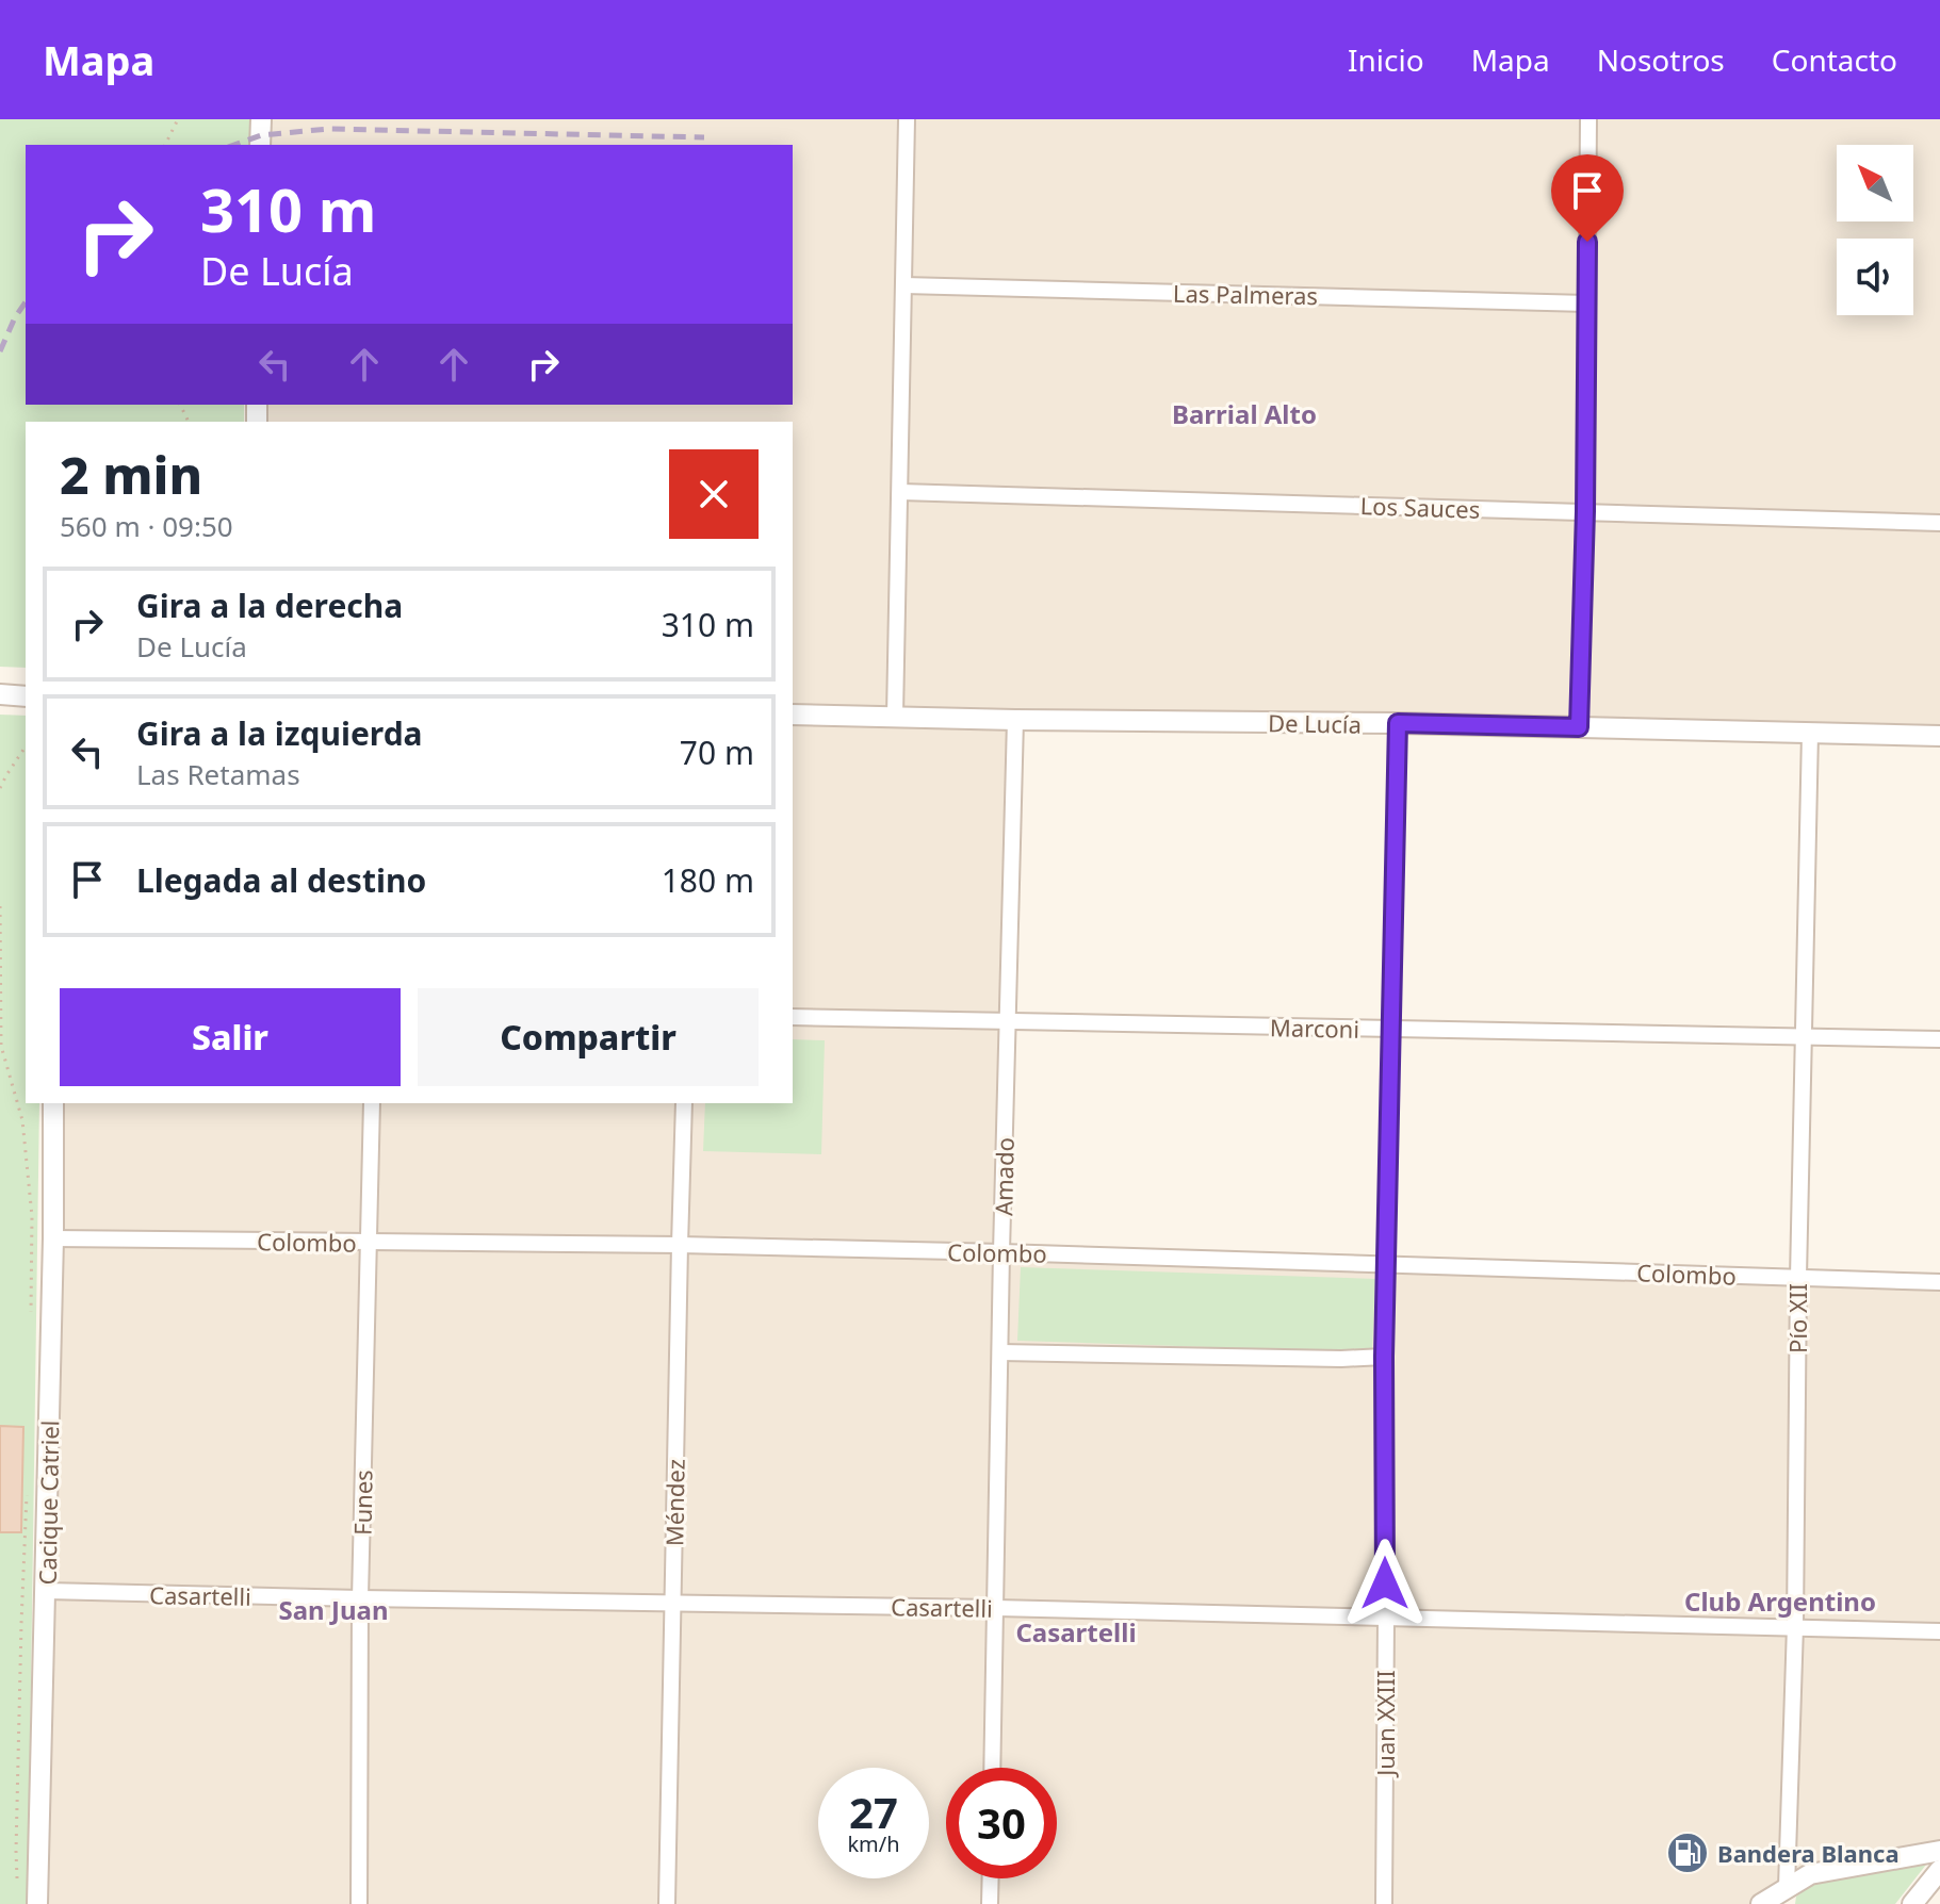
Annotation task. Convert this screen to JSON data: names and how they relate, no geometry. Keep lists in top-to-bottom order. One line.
{"streets":{"street":["Las Palmeras","Los Sauces","De Lucía","Marconi","Amado","Colombo","Pío XII","Cacique Catriel","Funes","Méndez","Casartelli","Juan XXIII"]},"crossings":[["De Lucía","Amado"],["De Lucía","Pío XII"],["De Lucía","Juan XXIII"],["Marconi","Amado"],["Marconi","Pío XII"],["Marconi","Juan XXIII"],["Amado","Colombo"],["Amado","Casartelli"],["Colombo","Pío XII"],["Colombo","Cacique Catriel"],["Colombo","Funes"],["Colombo","Méndez"],["Colombo","Juan XXIII"],["Pío XII","Casartelli"],["Cacique Catriel","Casartelli"],["Funes","Casartelli"],["Méndez","Casartelli"],["Casartelli","Juan XXIII"]],"districts":["Barrial Alto","Club Argentino","San Juan","Casartelli"],"places":{"fuel station":["Bandera Blanca"]},"north":"top left","page":{"header":"Mapa","nav":["Inicio","Mapa","Nosotros","Contacto"],"turn":["310 m","De Lucía"],"heading":["2 min","560 m · 09:50"],"list":[{"name":"Gira a la derecha","note":"De Lucía","value":"310 m"},{"name":"Gira a la izquierda","note":"Las Retamas","value":"70 m"},{"name":"Llegada al destino","value":"180 m"}],"buttons":["Salir","Compartir"],"speed":"27 km/h","limit":"30"}}
